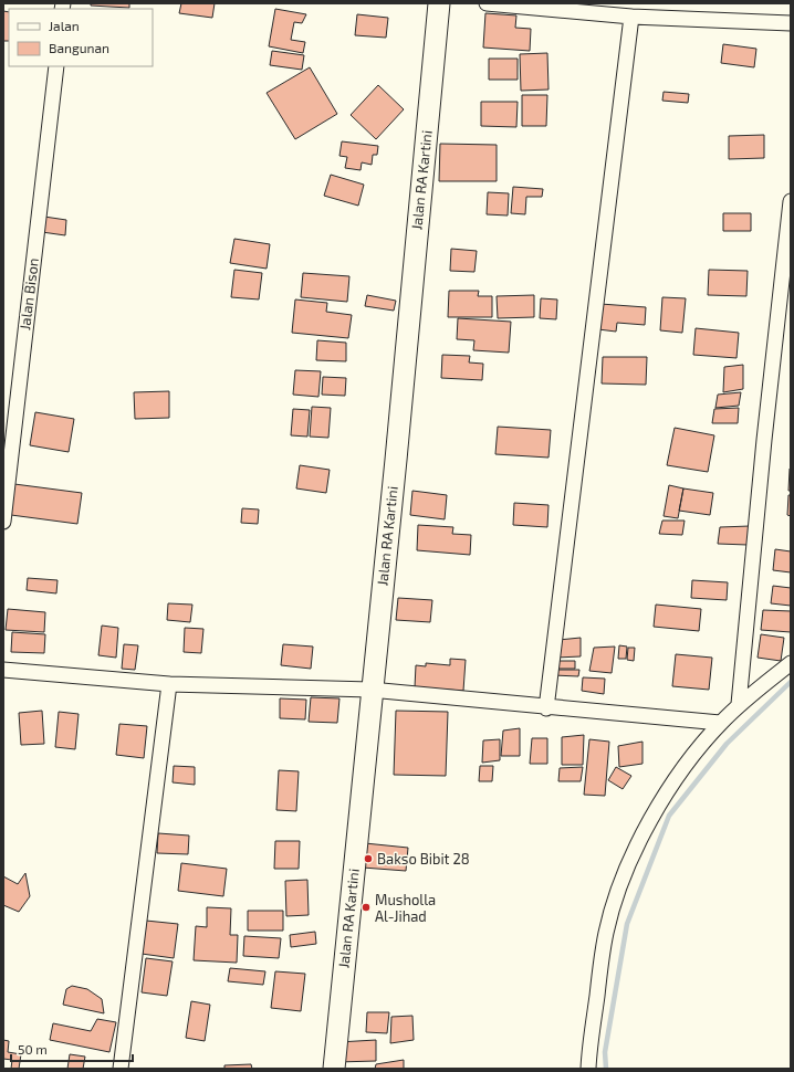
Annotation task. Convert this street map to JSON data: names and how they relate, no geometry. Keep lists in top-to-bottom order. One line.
{"streets":{"main road":["Jalan RA Kartini"],"street":["Jalan Bison"]},"places":["Bakso Bibit 28","Musholla Al-Jihad"],"legend":["Jalan","Bangunan"],"scale_bar":"50 m"}
